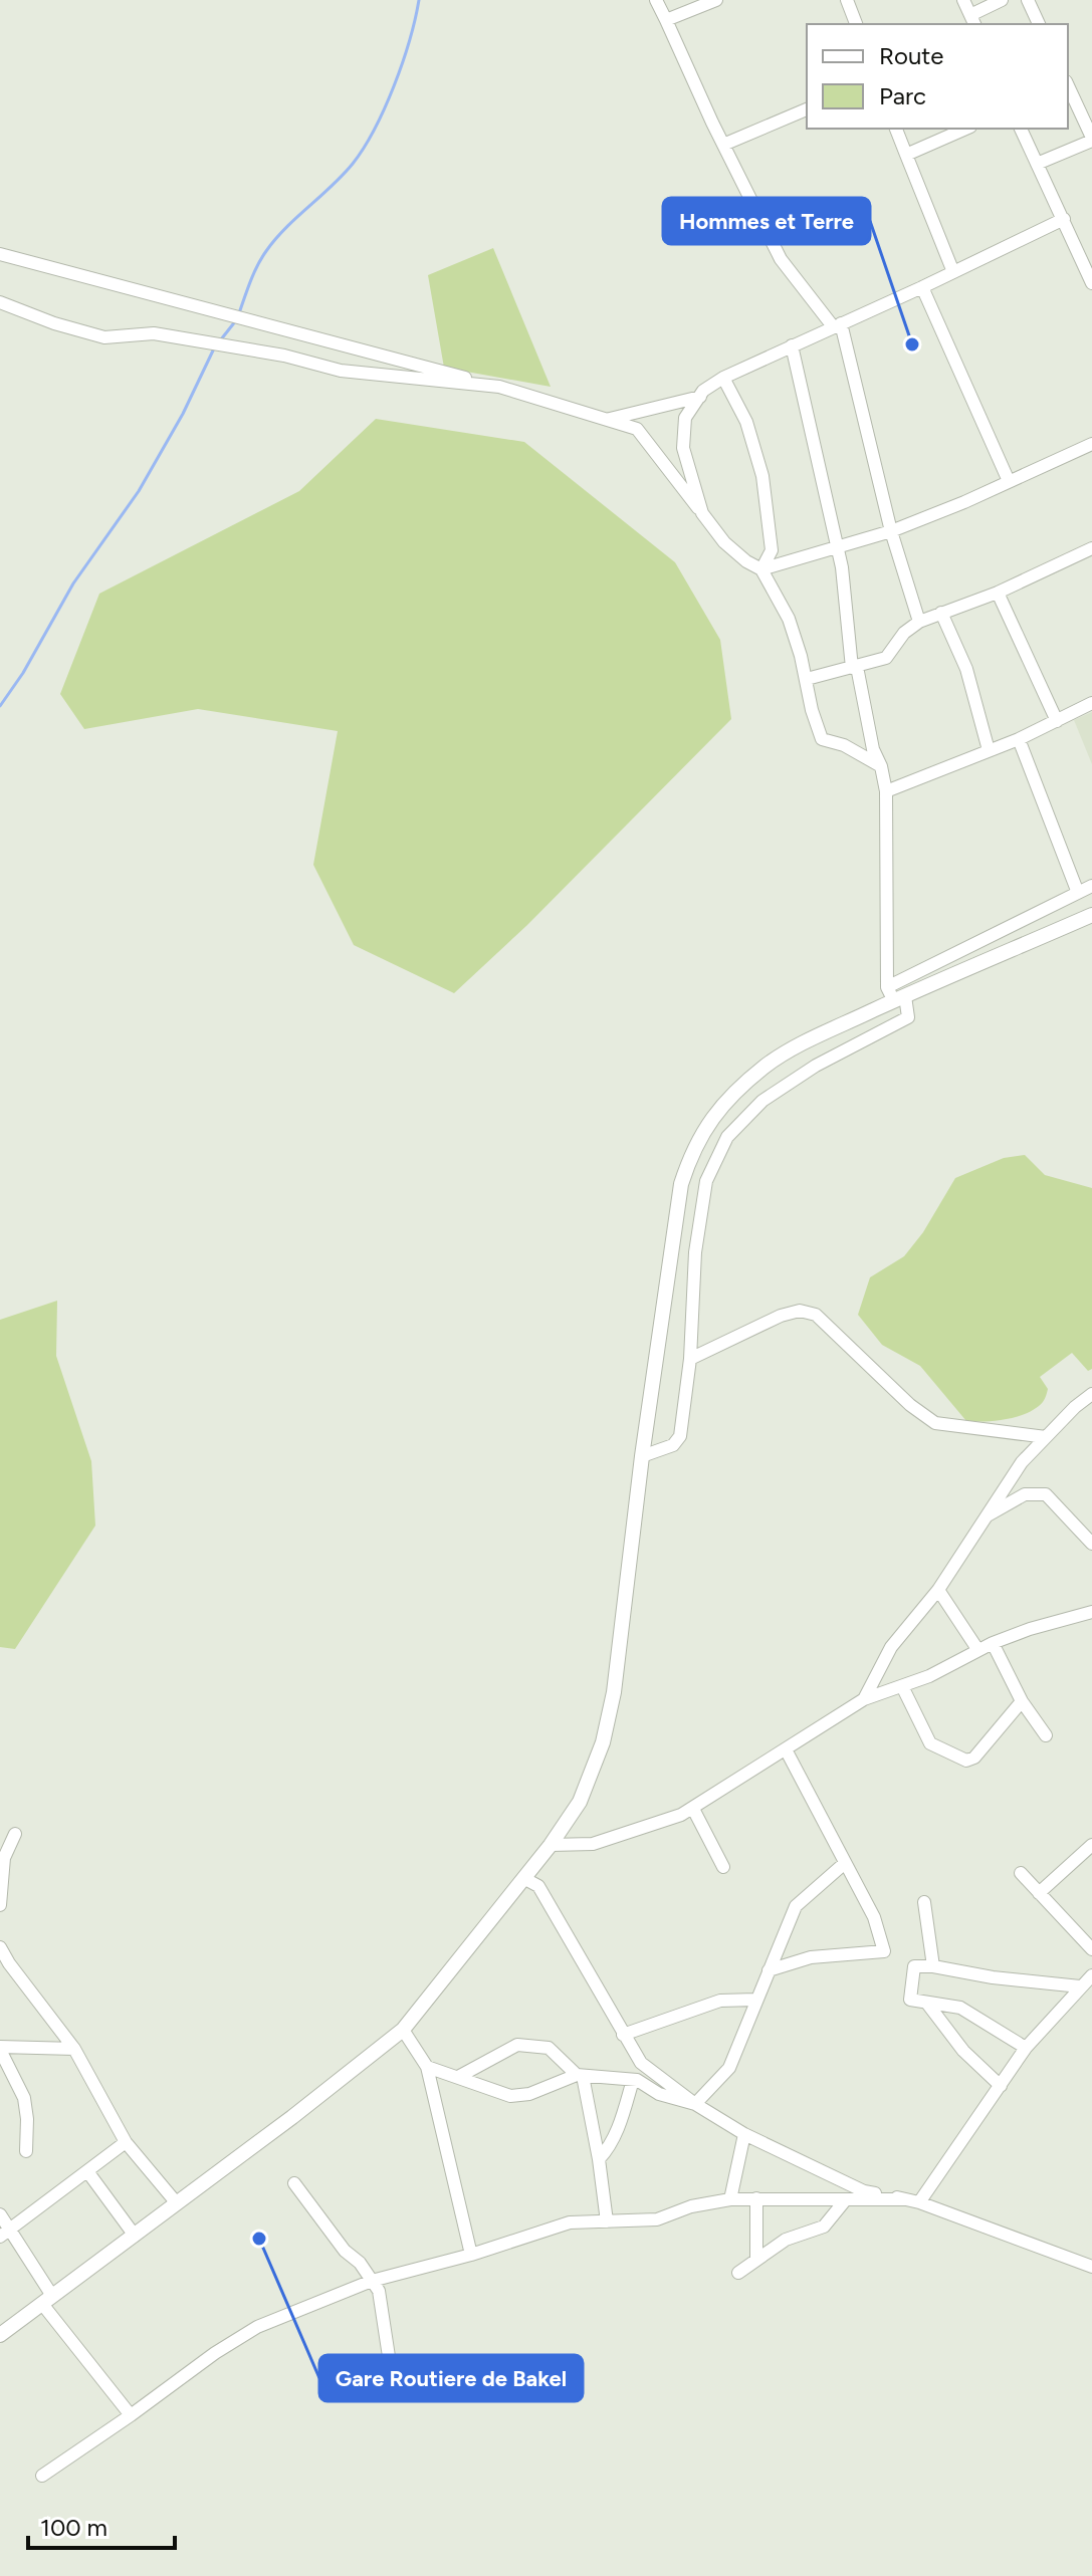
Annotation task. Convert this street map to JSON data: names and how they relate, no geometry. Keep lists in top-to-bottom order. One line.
{"places":["Hommes et Terre","Gare Routiere de Bakel"],"legend":["Route","Parc"],"scale_bar":"100 m"}
